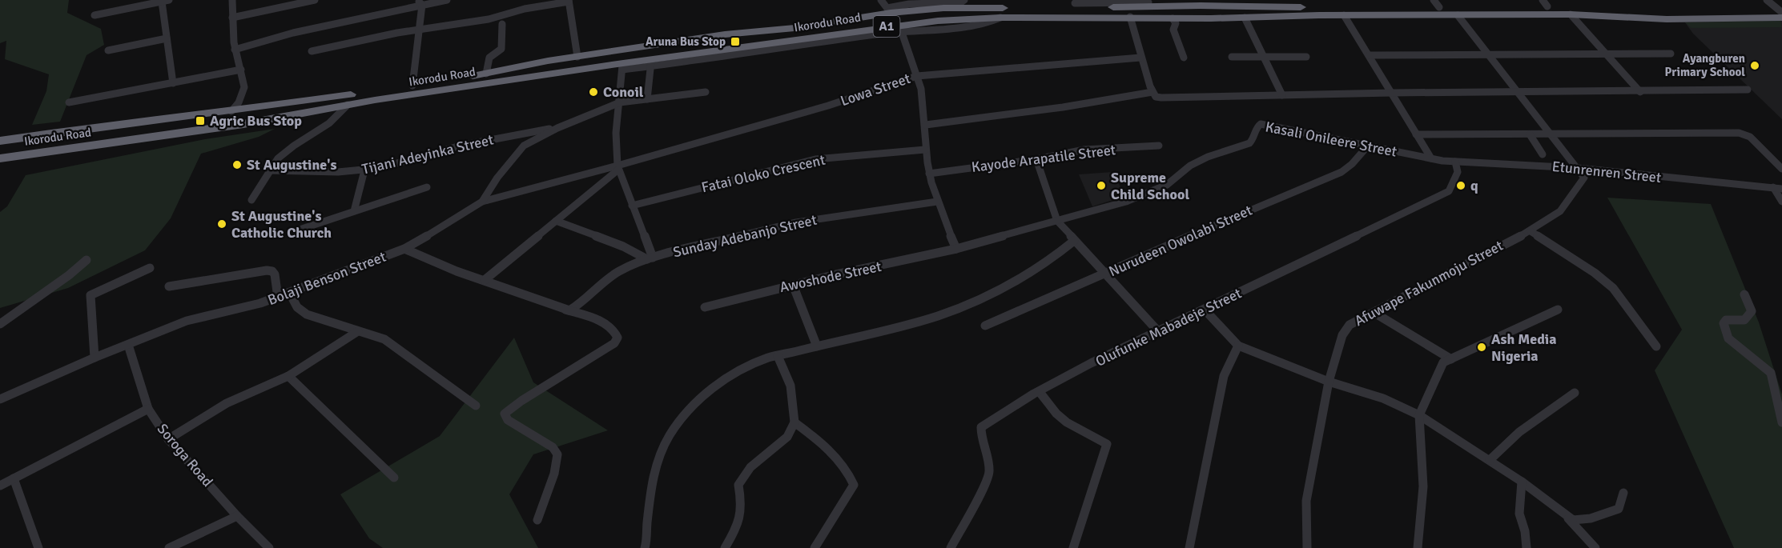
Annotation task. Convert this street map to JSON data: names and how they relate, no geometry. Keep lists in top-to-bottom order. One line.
{"streets":{"highway":["Ikorodu Road","A1"],"street":["Lowa Street","Kasali Onileere Street","Tijani Adeyinka Street","Kayode Arapatile Street","Etunrenren Street","Fatai Oloko Crescent","Sunday Adebanjo Street","Nurudeen Owolabi Street","Awoshode Street","Bolaji Benson Street","Afuwape Fakunmoju Street","Olufunke Mabadeje Street","Soroga Road"]},"crossings":[["Lowa Street","Bolaji Benson Street"],["Kasali Onileere Street","Etunrenren Street"],["Kasali Onileere Street","Nurudeen Owolabi Street"],["Kasali Onileere Street","Awoshode Street"],["Tijani Adeyinka Street","Bolaji Benson Street"],["Etunrenren Street","Afuwape Fakunmoju Street"],["Etunrenren Street","Olufunke Mabadeje Street"],["Bolaji Benson Street","Soroga Road"]],"places":{"transit":["Aruna Bus Stop","Agric Bus Stop"],"other":["Ayangburen Primary School","Conoil","St Augustine's","Supreme Child School","q","St Augustine's Catholic Church","Ash Media Nigeria"]}}
